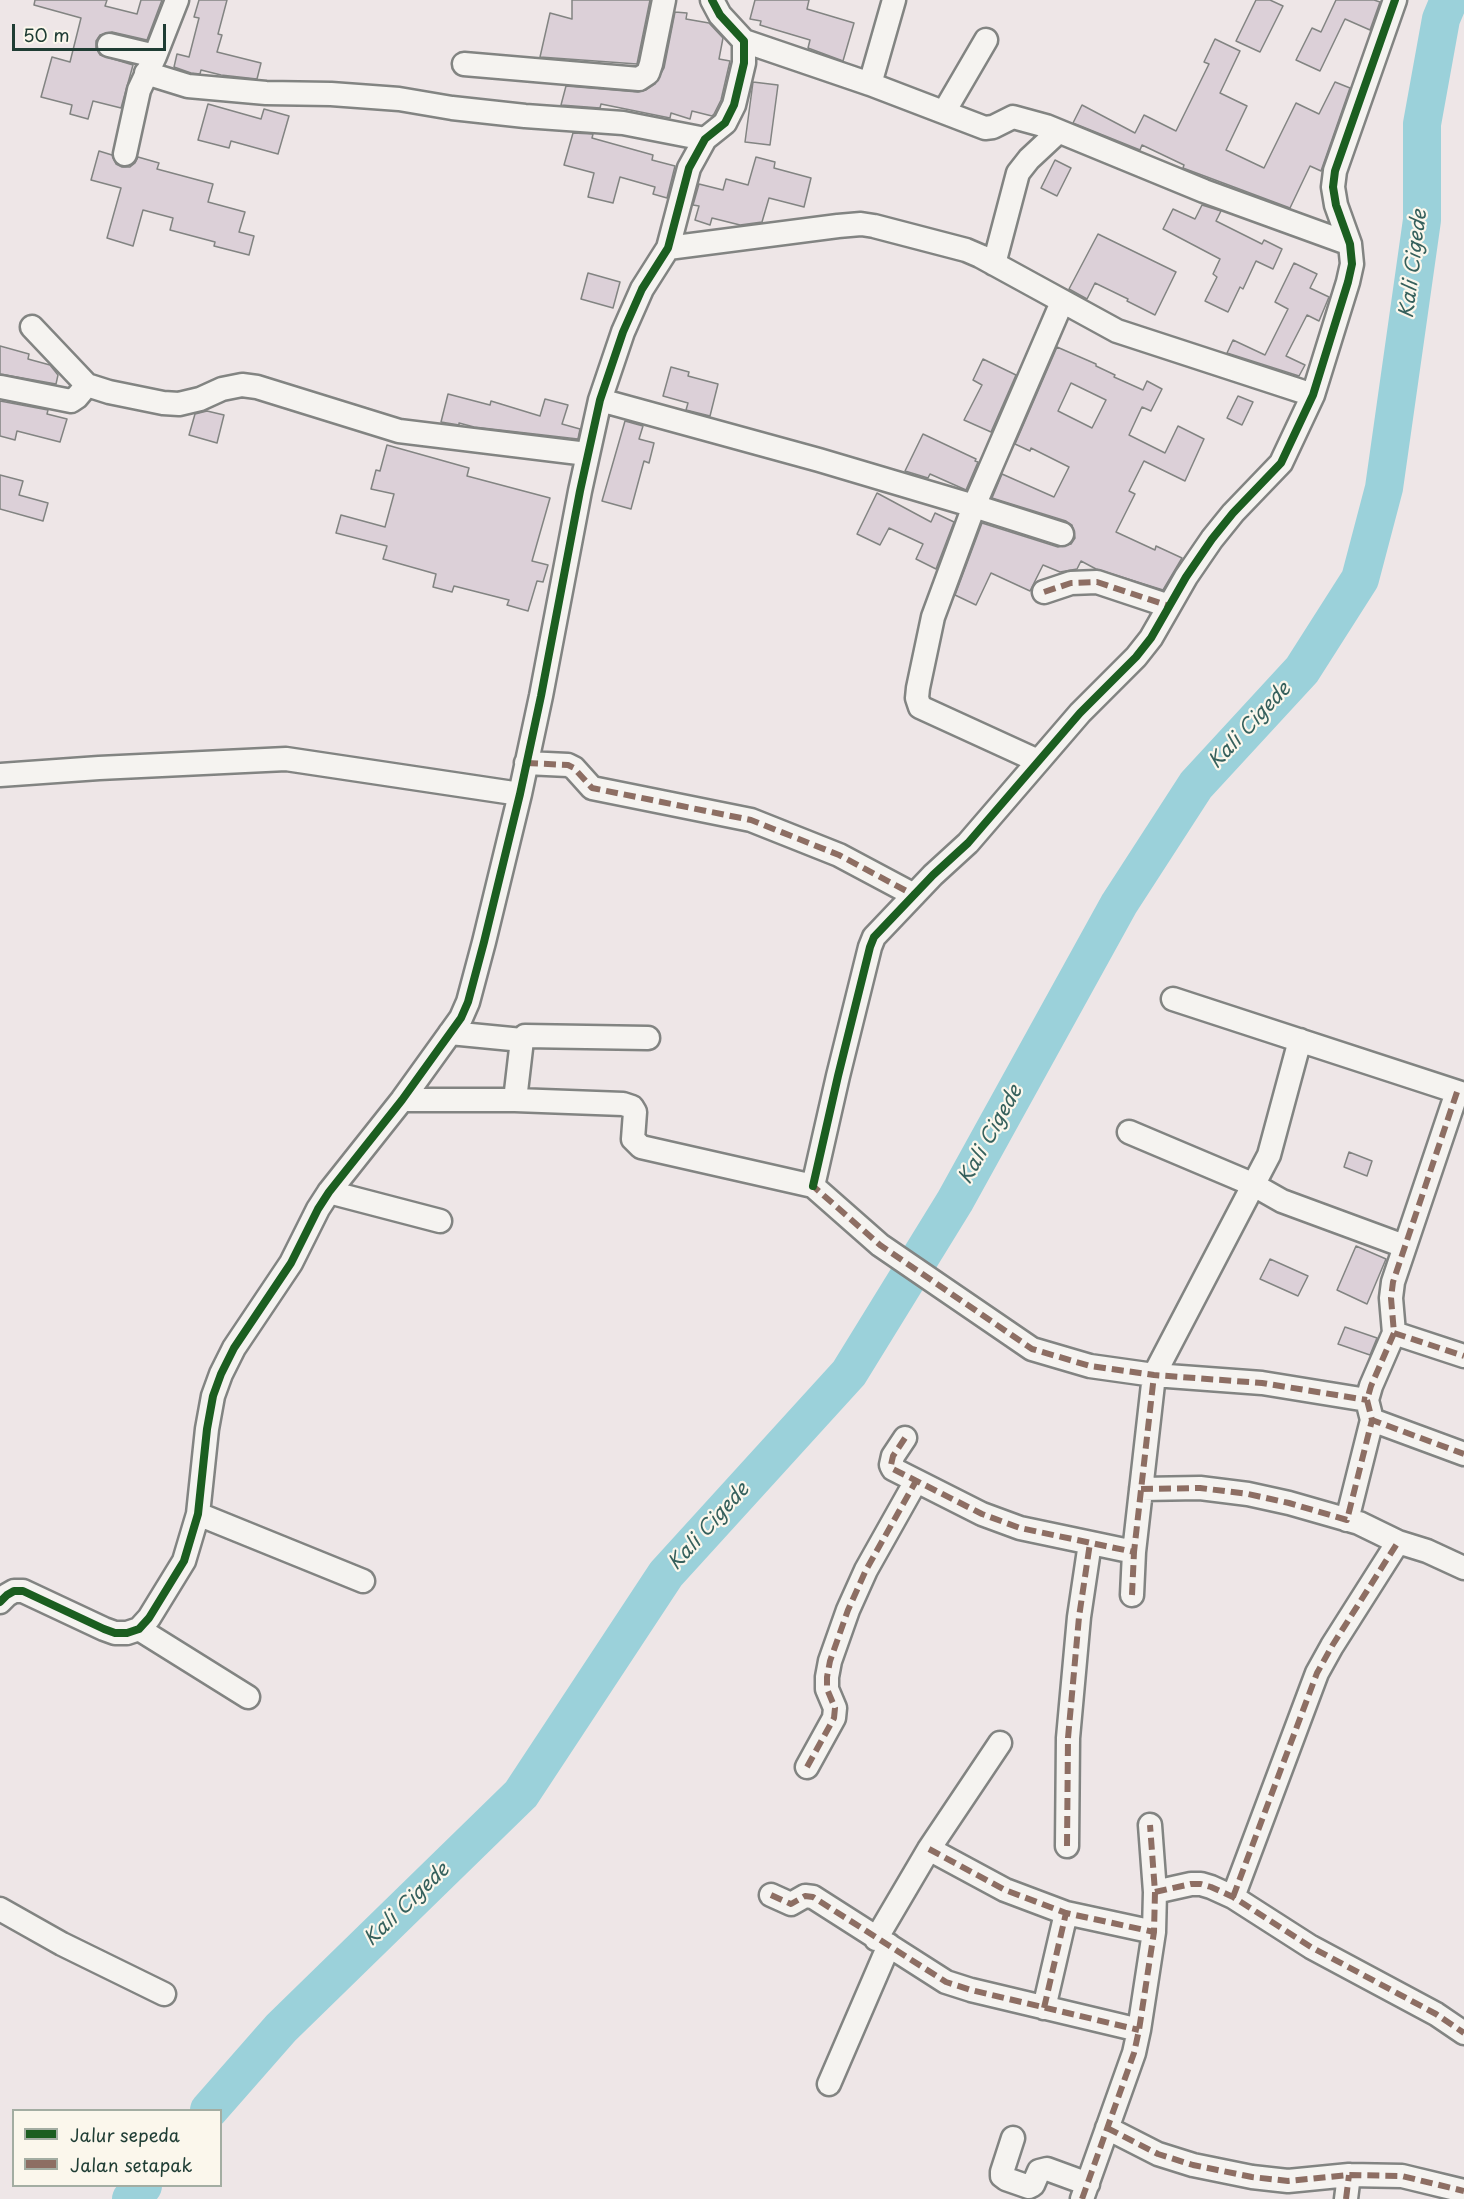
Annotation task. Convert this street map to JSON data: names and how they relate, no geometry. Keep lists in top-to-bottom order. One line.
{"water":["Kali Cigede"],"legend":["Jalur sepeda","Jalan setapak"],"scale_bar":"50 m"}
